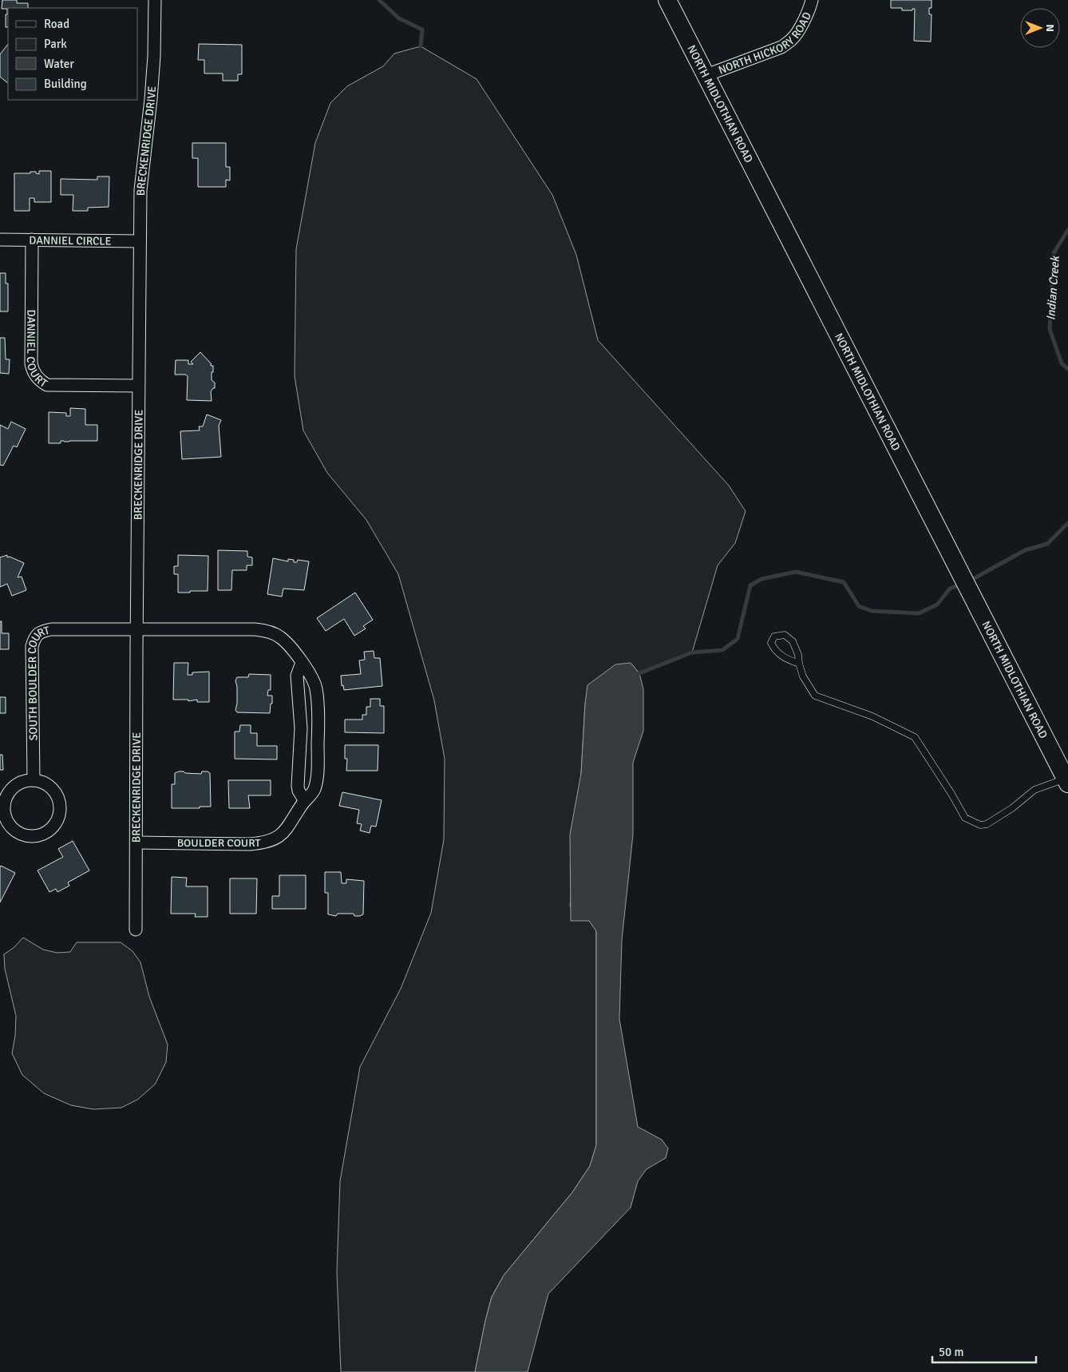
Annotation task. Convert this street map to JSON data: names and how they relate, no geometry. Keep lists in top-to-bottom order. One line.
{"streets":{"main road":["NORTH MIDLOTHIAN ROAD"],"street":["NORTH HICKORY ROAD","BRECKENRIDGE DRIVE","DANNIEL CIRCLE","DANNIEL COURT","SOUTH BOULDER COURT","BOULDER COURT"]},"crossings":[["NORTH HICKORY ROAD","NORTH MIDLOTHIAN ROAD"],["BRECKENRIDGE DRIVE","DANNIEL CIRCLE"],["BRECKENRIDGE DRIVE","DANNIEL COURT"],["BRECKENRIDGE DRIVE","SOUTH BOULDER COURT"],["BRECKENRIDGE DRIVE","BOULDER COURT"],["DANNIEL CIRCLE","DANNIEL COURT"],["SOUTH BOULDER COURT","BOULDER COURT"]],"water":["Indian Creek"],"legend":["Road","Park","Water","Building"],"scale_bar":"50 m","north":"right"}
